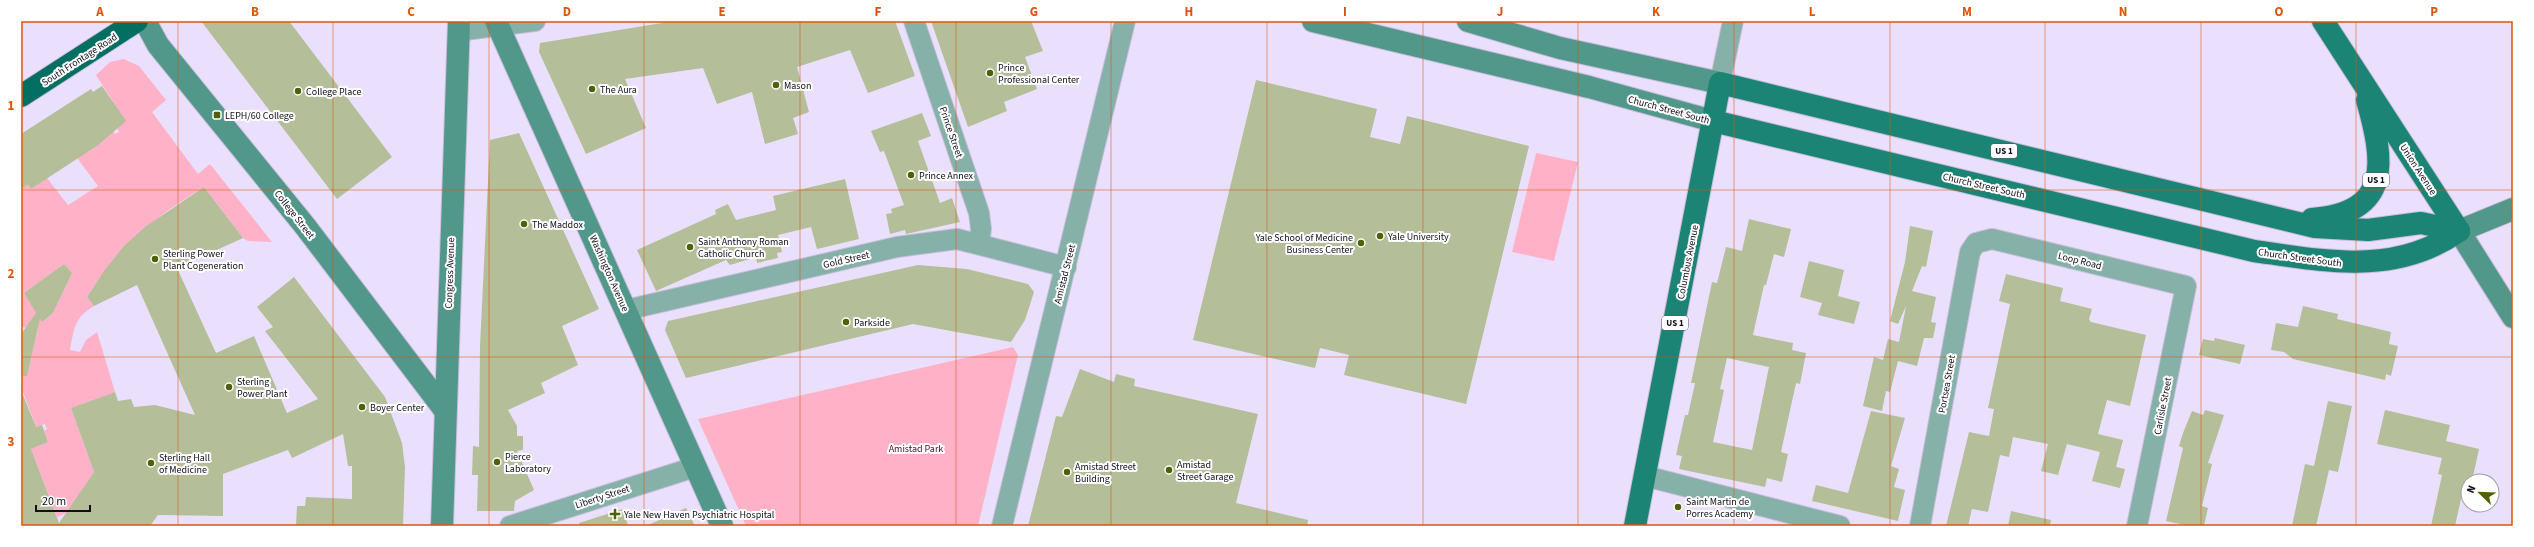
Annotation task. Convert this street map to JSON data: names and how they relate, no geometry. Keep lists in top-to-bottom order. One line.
{"streets":{"highway":["South Frontage Road"],"main road":["Church Street South","US 1","Union Avenue","College Street","Columbus Avenue","Congress Avenue","Washington Avenue"],"street":["Prince Street","Gold Street","Loop Road","Amistad Street","Portsea Street","Carlisle Street","Liberty Street"]},"crossings":[["Church Street South","Union Avenue"],["Church Street South","Columbus Avenue"],["Prince Street","Gold Street"],["US 1","Union Avenue"],["US 1","Columbus Avenue"],["College Street","Congress Avenue"],["Gold Street","Washington Avenue"],["Gold Street","Amistad Street"],["Loop Road","Portsea Street"],["Loop Road","Carlisle Street"],["Washington Avenue","Liberty Street"]],"parks":["Amistad Park"],"places":{"other":["Prince Professional Center","Mason","The Aura","College Place","Prince Annex","The Maddox","Yale University","Yale School of Medicine Business Center","Saint Anthony Roman Catholic Church","Sterling Power Plant Cogeneration","Parkside","Sterling Power Plant","Boyer Center","Pierce Laboratory","Sterling Hall of Medicine","Amistad Street Garage","Amistad Street Building","Saint Martin de Porres Academy"],"transit":["LEPH/60 College"],"health":["Yale New Haven Psychiatric Hospital"]},"scale_bar":"20 m","north":"top left","grid":{"columns":["A","B","C","D","E","F","G","H","I","J","K","L","M","N","O","P"],"rows":["1","2","3"]}}
